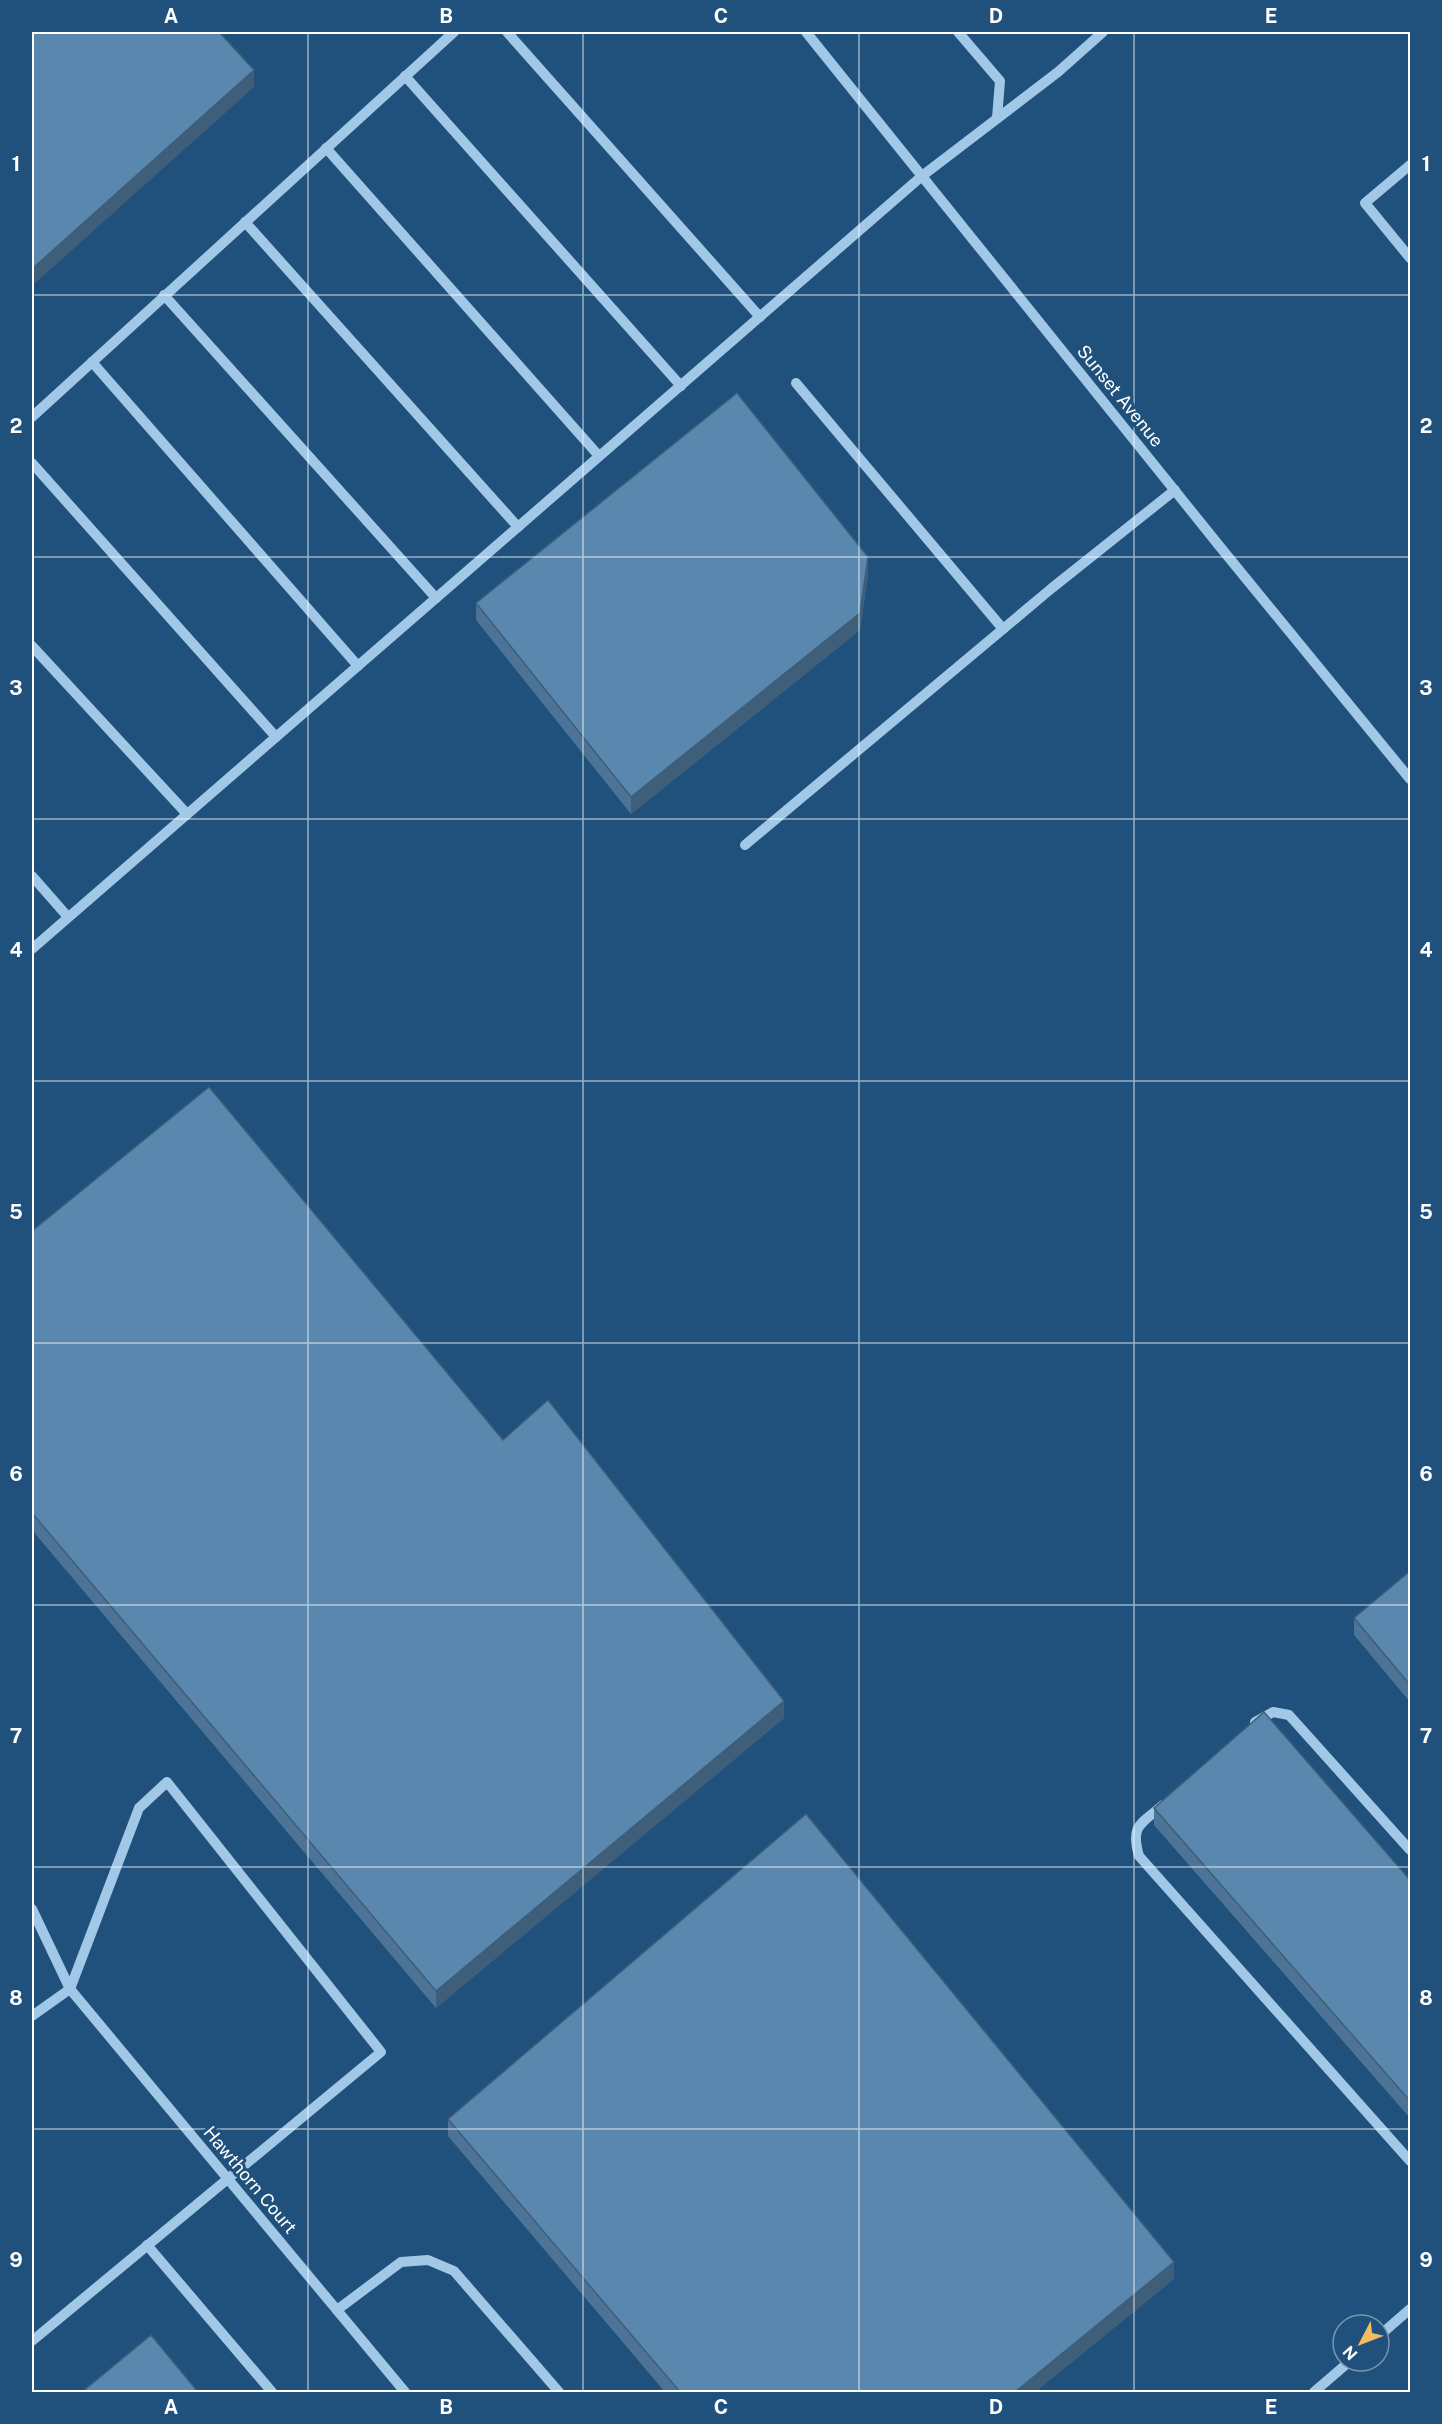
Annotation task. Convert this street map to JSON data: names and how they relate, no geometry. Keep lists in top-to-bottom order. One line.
{"streets":{"street":["Sunset Avenue","Hawthorn Court"]},"north":"bottom left","grid":{"columns":["A","B","C","D","E"],"rows":["1","2","3","4","5","6","7","8","9"]}}
